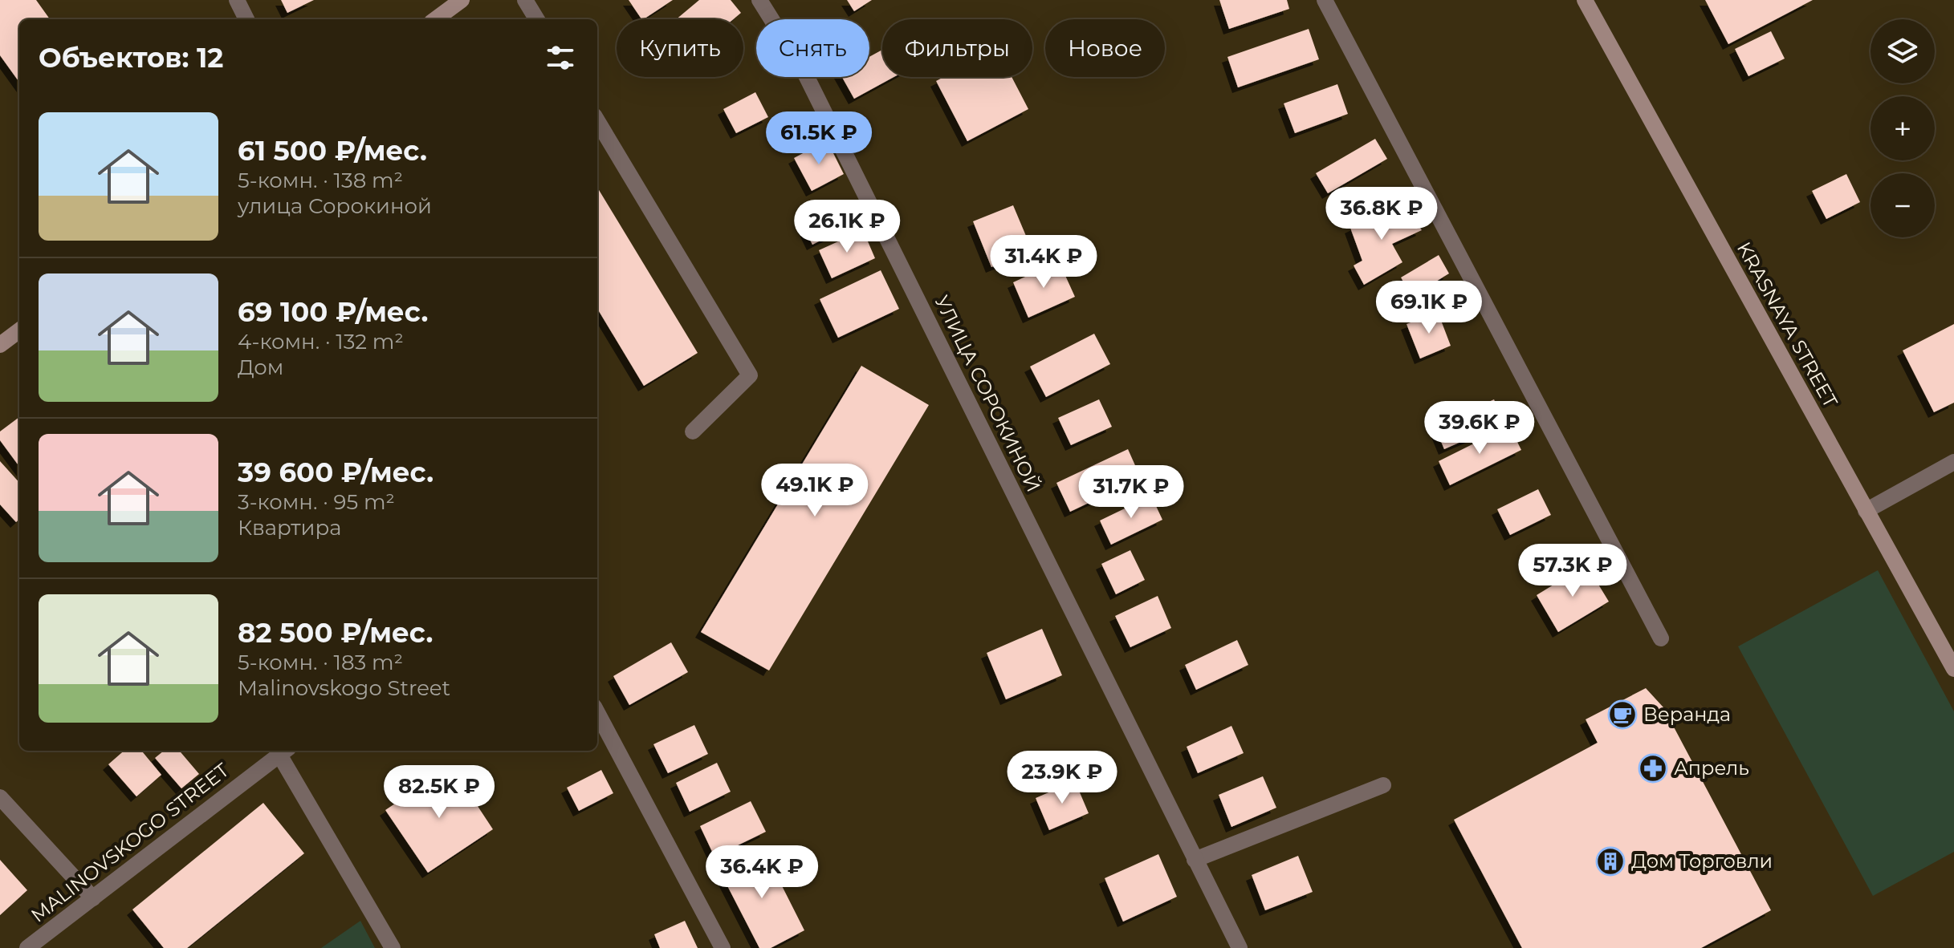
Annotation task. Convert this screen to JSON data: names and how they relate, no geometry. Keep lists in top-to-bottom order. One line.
{"streets":{"street":["KRASNAYA STREET","УЛИЦА СОРОКИНОЙ","MALINOVSKOGO STREET"]},"places":{"cafe":["Веранда"],"pharmacy":["Апрель"],"building":["Дом Торговли"]},"page":{"map_buttons":["+","−"],"chip":["Купить","Снять","Фильтры","Новое"],"heading":"Объектов: 12","list":[{"name":"61 500 ₽/мес.","note":"5-комн. · 138 m² · улица Сорокиной"},{"name":"69 100 ₽/мес.","note":"4-комн. · 132 m² · Дом"},{"name":"39 600 ₽/мес.","note":"3-комн. · 95 m² · Квартира"},{"name":"82 500 ₽/мес.","note":"5-комн. · 183 m² · Malinovskogo Street"}],"price":["61.5K ₽","36.8K ₽","26.1K ₽","31.4K ₽","69.1K ₽","39.6K ₽","49.1K ₽","31.7K ₽","57.3K ₽","23.9K ₽","82.5K ₽","36.4K ₽"]}}
